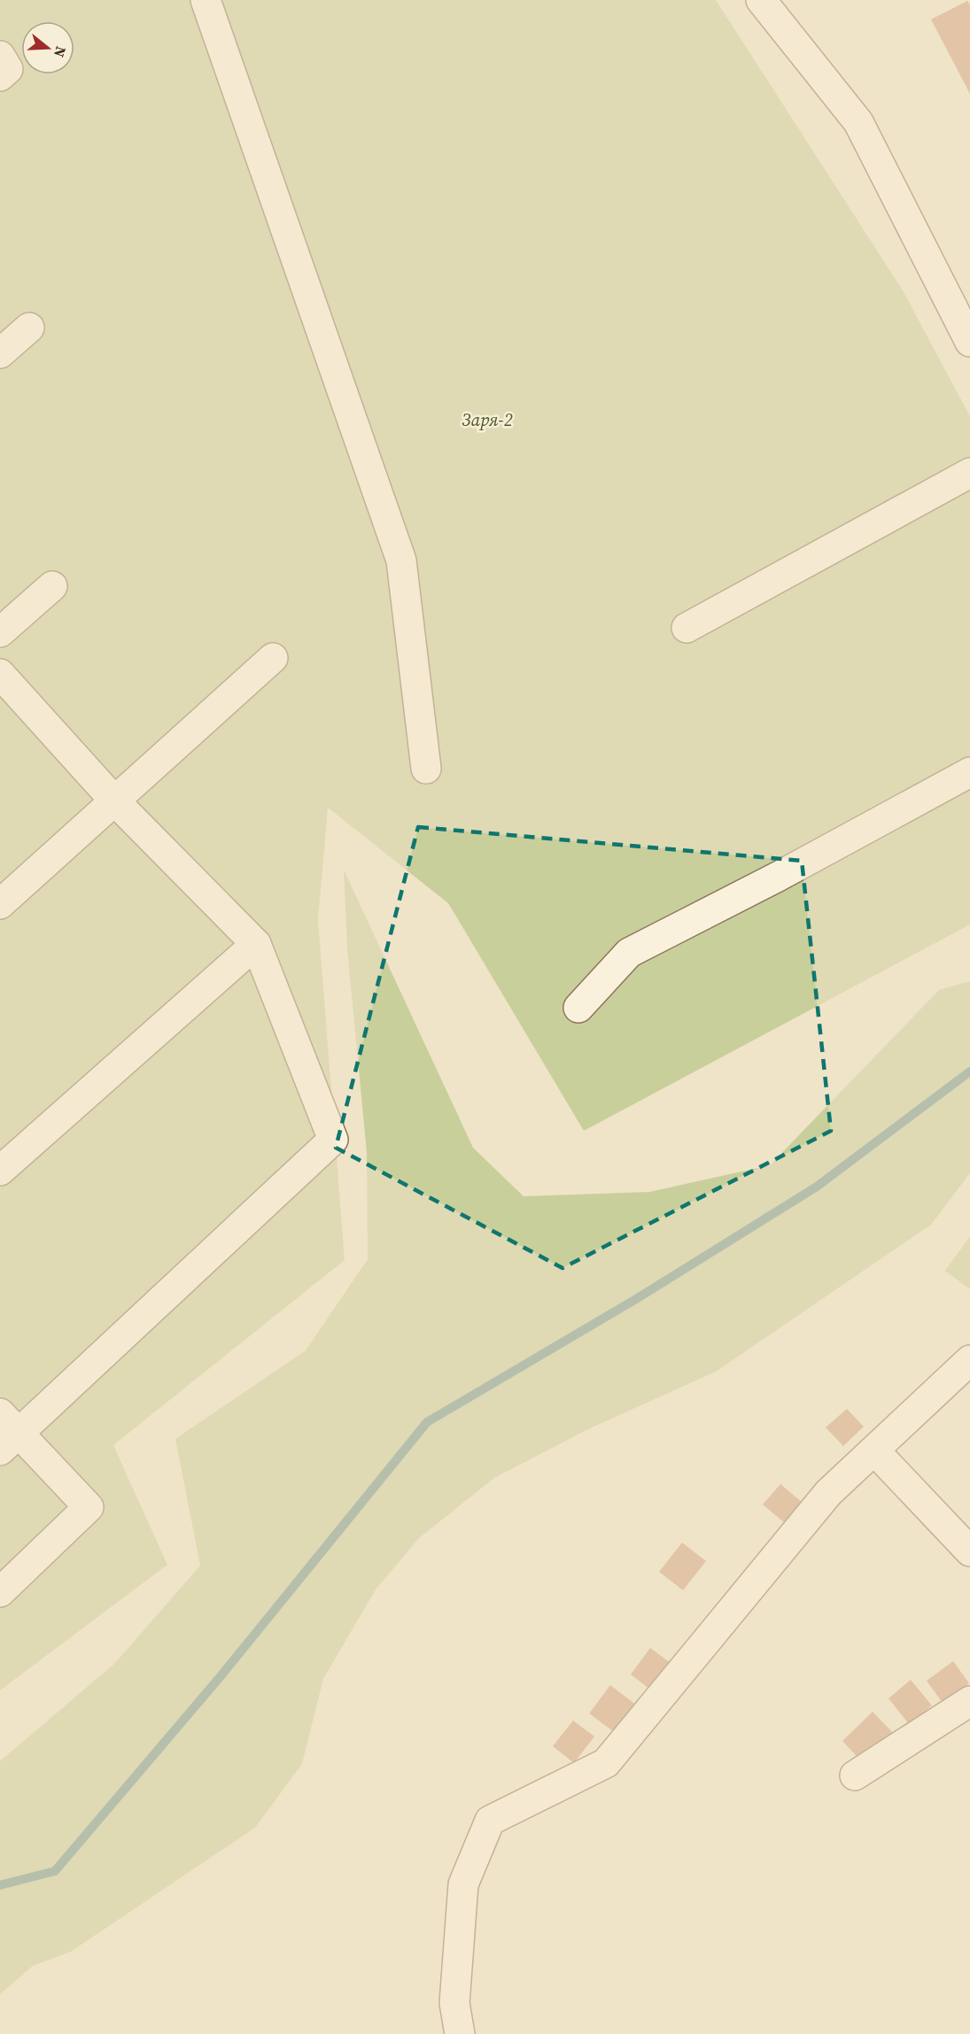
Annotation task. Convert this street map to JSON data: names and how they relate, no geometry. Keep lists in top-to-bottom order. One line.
{"parks":["Заря-2"],"north":"right"}
